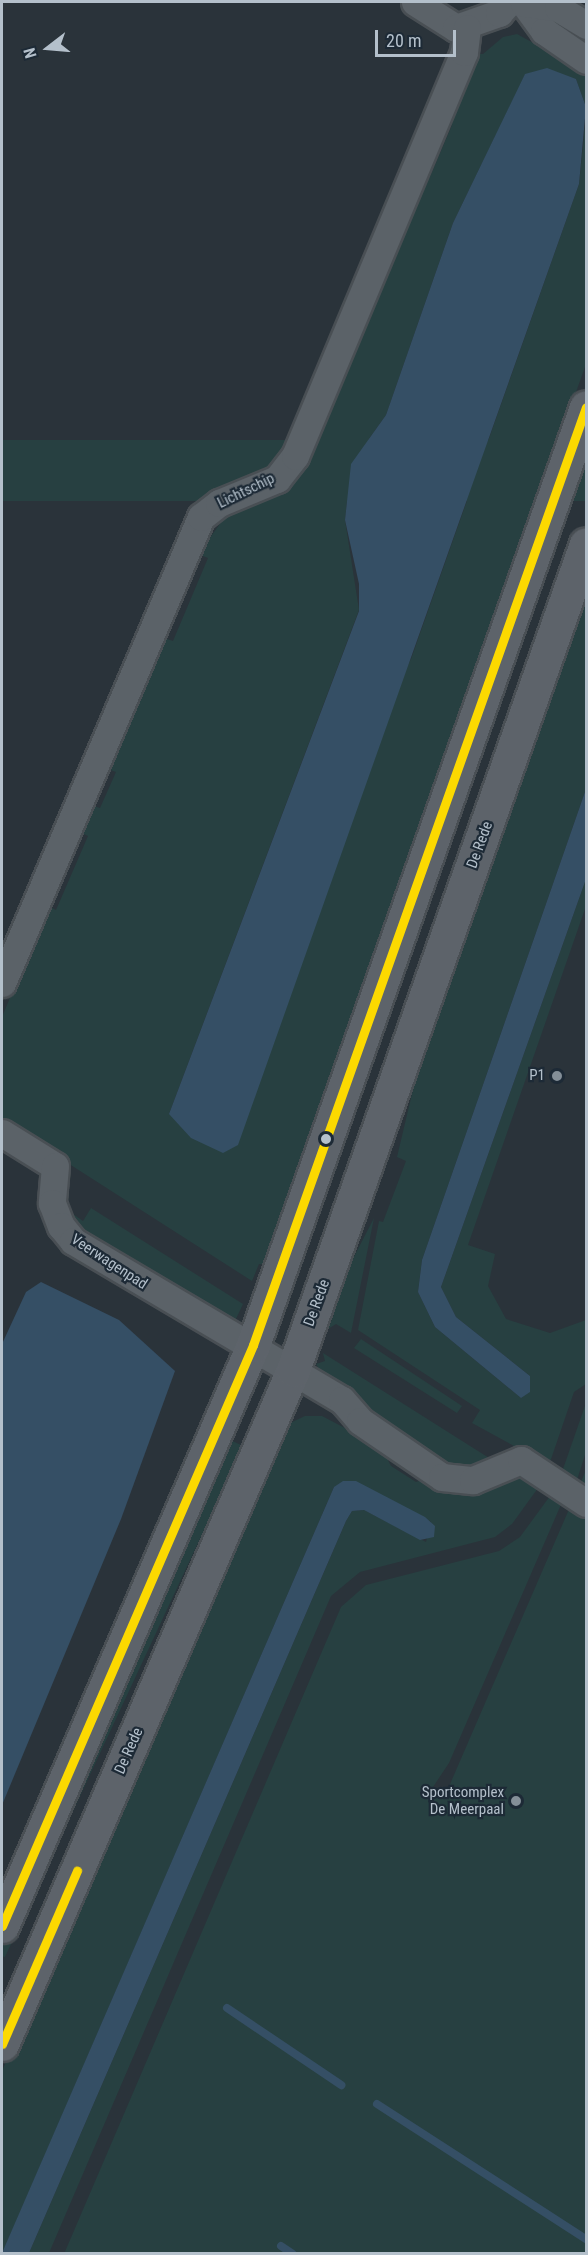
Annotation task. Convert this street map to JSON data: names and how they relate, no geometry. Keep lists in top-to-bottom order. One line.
{"streets":{"main road":["De Rede"],"street":["Lichtschip","Veerwagenpad"]},"crossings":[["De Rede","Veerwagenpad"]],"places":["P1","Sportcomplex De Meerpaal"],"scale_bar":"20 m","north":"left"}
